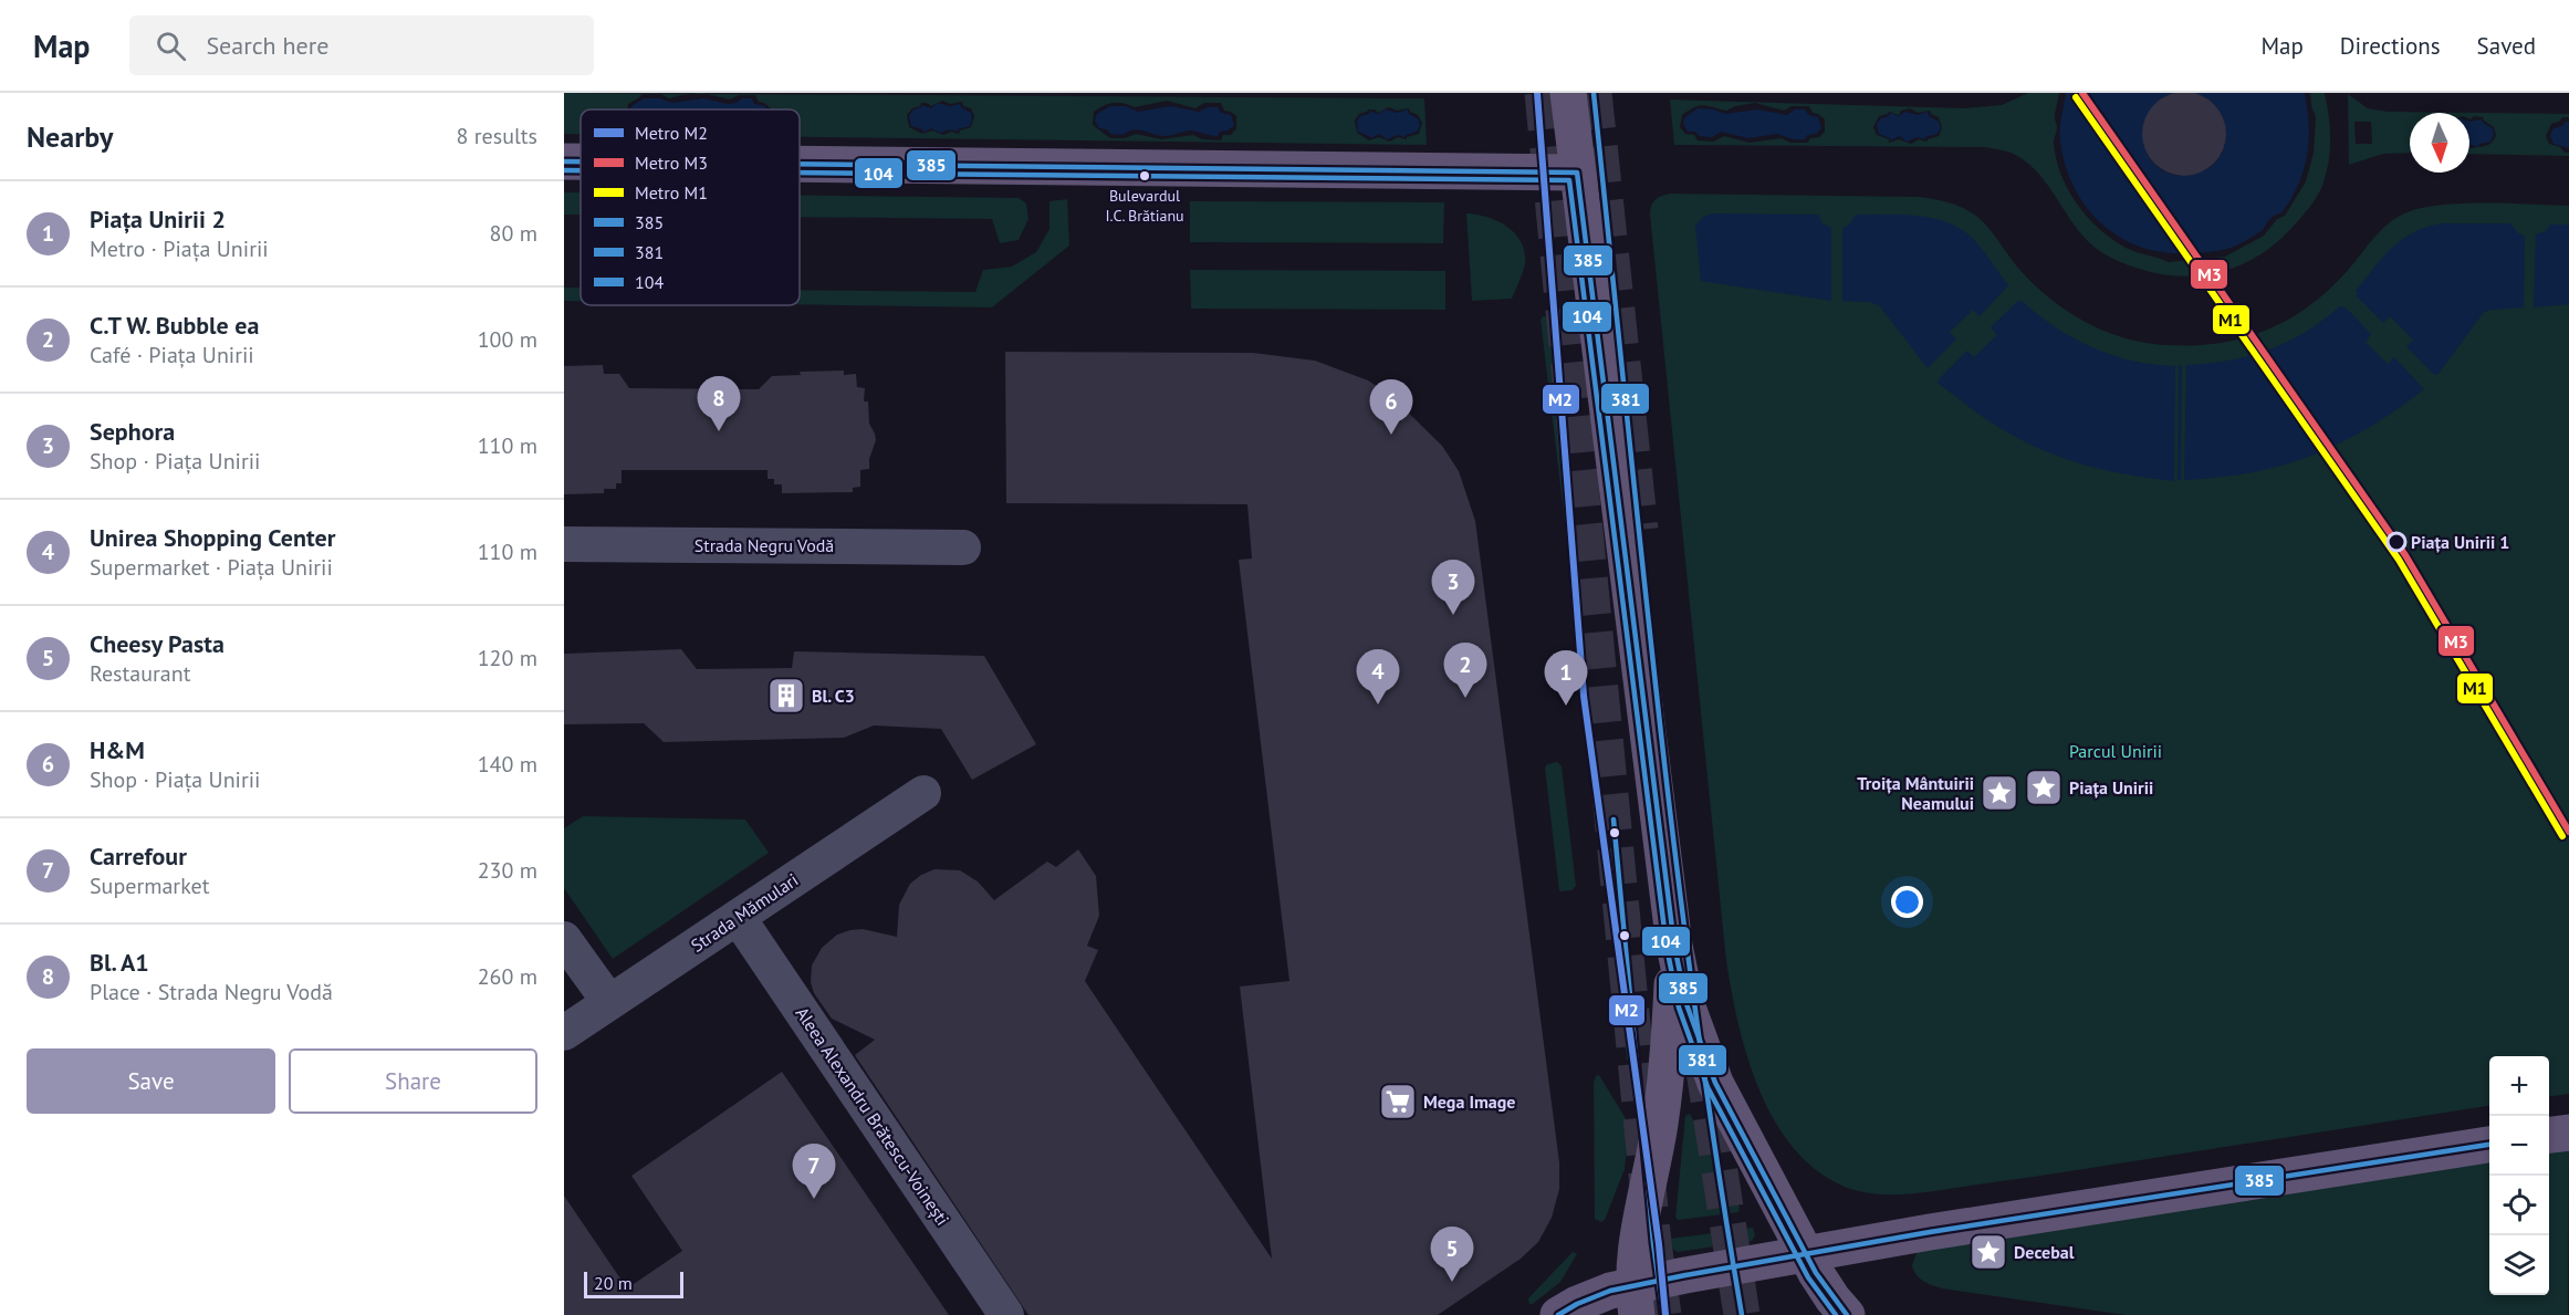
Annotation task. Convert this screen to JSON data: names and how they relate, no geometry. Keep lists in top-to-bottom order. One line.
{"streets":{"street":["Strada Negru Vodă","Strada Mămulari","Aleea Alexandru Brătescu-Voinești"]},"crossings":[["Strada Mămulari","Aleea Alexandru Brătescu-Voinești"]],"parks":["Parcul Unirii"],"places":{"other":["Bulevardul I.C. Brătianu","Piața Unirii 1"],"building":["Bl. C3"],"place":["Piața Unirii","Troița Mântuirii Neamului","Decebal"],"supermarket":["Mega Image"]},"lines":["metro line M2","metro line M3","transit line 381","metro line M1","transit line 385","transit line 104"],"legend":["Metro M2","Metro M3","Metro M1","385","381","104"],"scale_bar":"20 m","north":"bottom","page":{"header":"Map","search":"Search here","nav":["Map","Directions","Saved"],"heading":["Nearby","8 results"],"list":[{"mark":"1","name":"Piața Unirii 2","note":"Metro · Piața Unirii","value":"80 m"},{"mark":"2","name":"C.T W. Bubble ea","note":"Café · Piața Unirii","value":"100 m"},{"mark":"3","name":"Sephora","note":"Shop · Piața Unirii","value":"110 m"},{"mark":"4","name":"Unirea Shopping Center","note":"Supermarket · Piața Unirii","value":"110 m"},{"mark":"5","name":"Cheesy Pasta","note":"Restaurant","value":"120 m"},{"mark":"6","name":"H&M","note":"Shop · Piața Unirii","value":"140 m"},{"mark":"7","name":"Carrefour","note":"Supermarket","value":"230 m"},{"mark":"8","name":"Bl. A1","note":"Place · Strada Negru Vodă","value":"260 m"}],"pins":["8","6","3","2","4","1","7","5"],"buttons":["Save","Share"],"map_buttons":["+","−"],"scale":"20 m"}}
